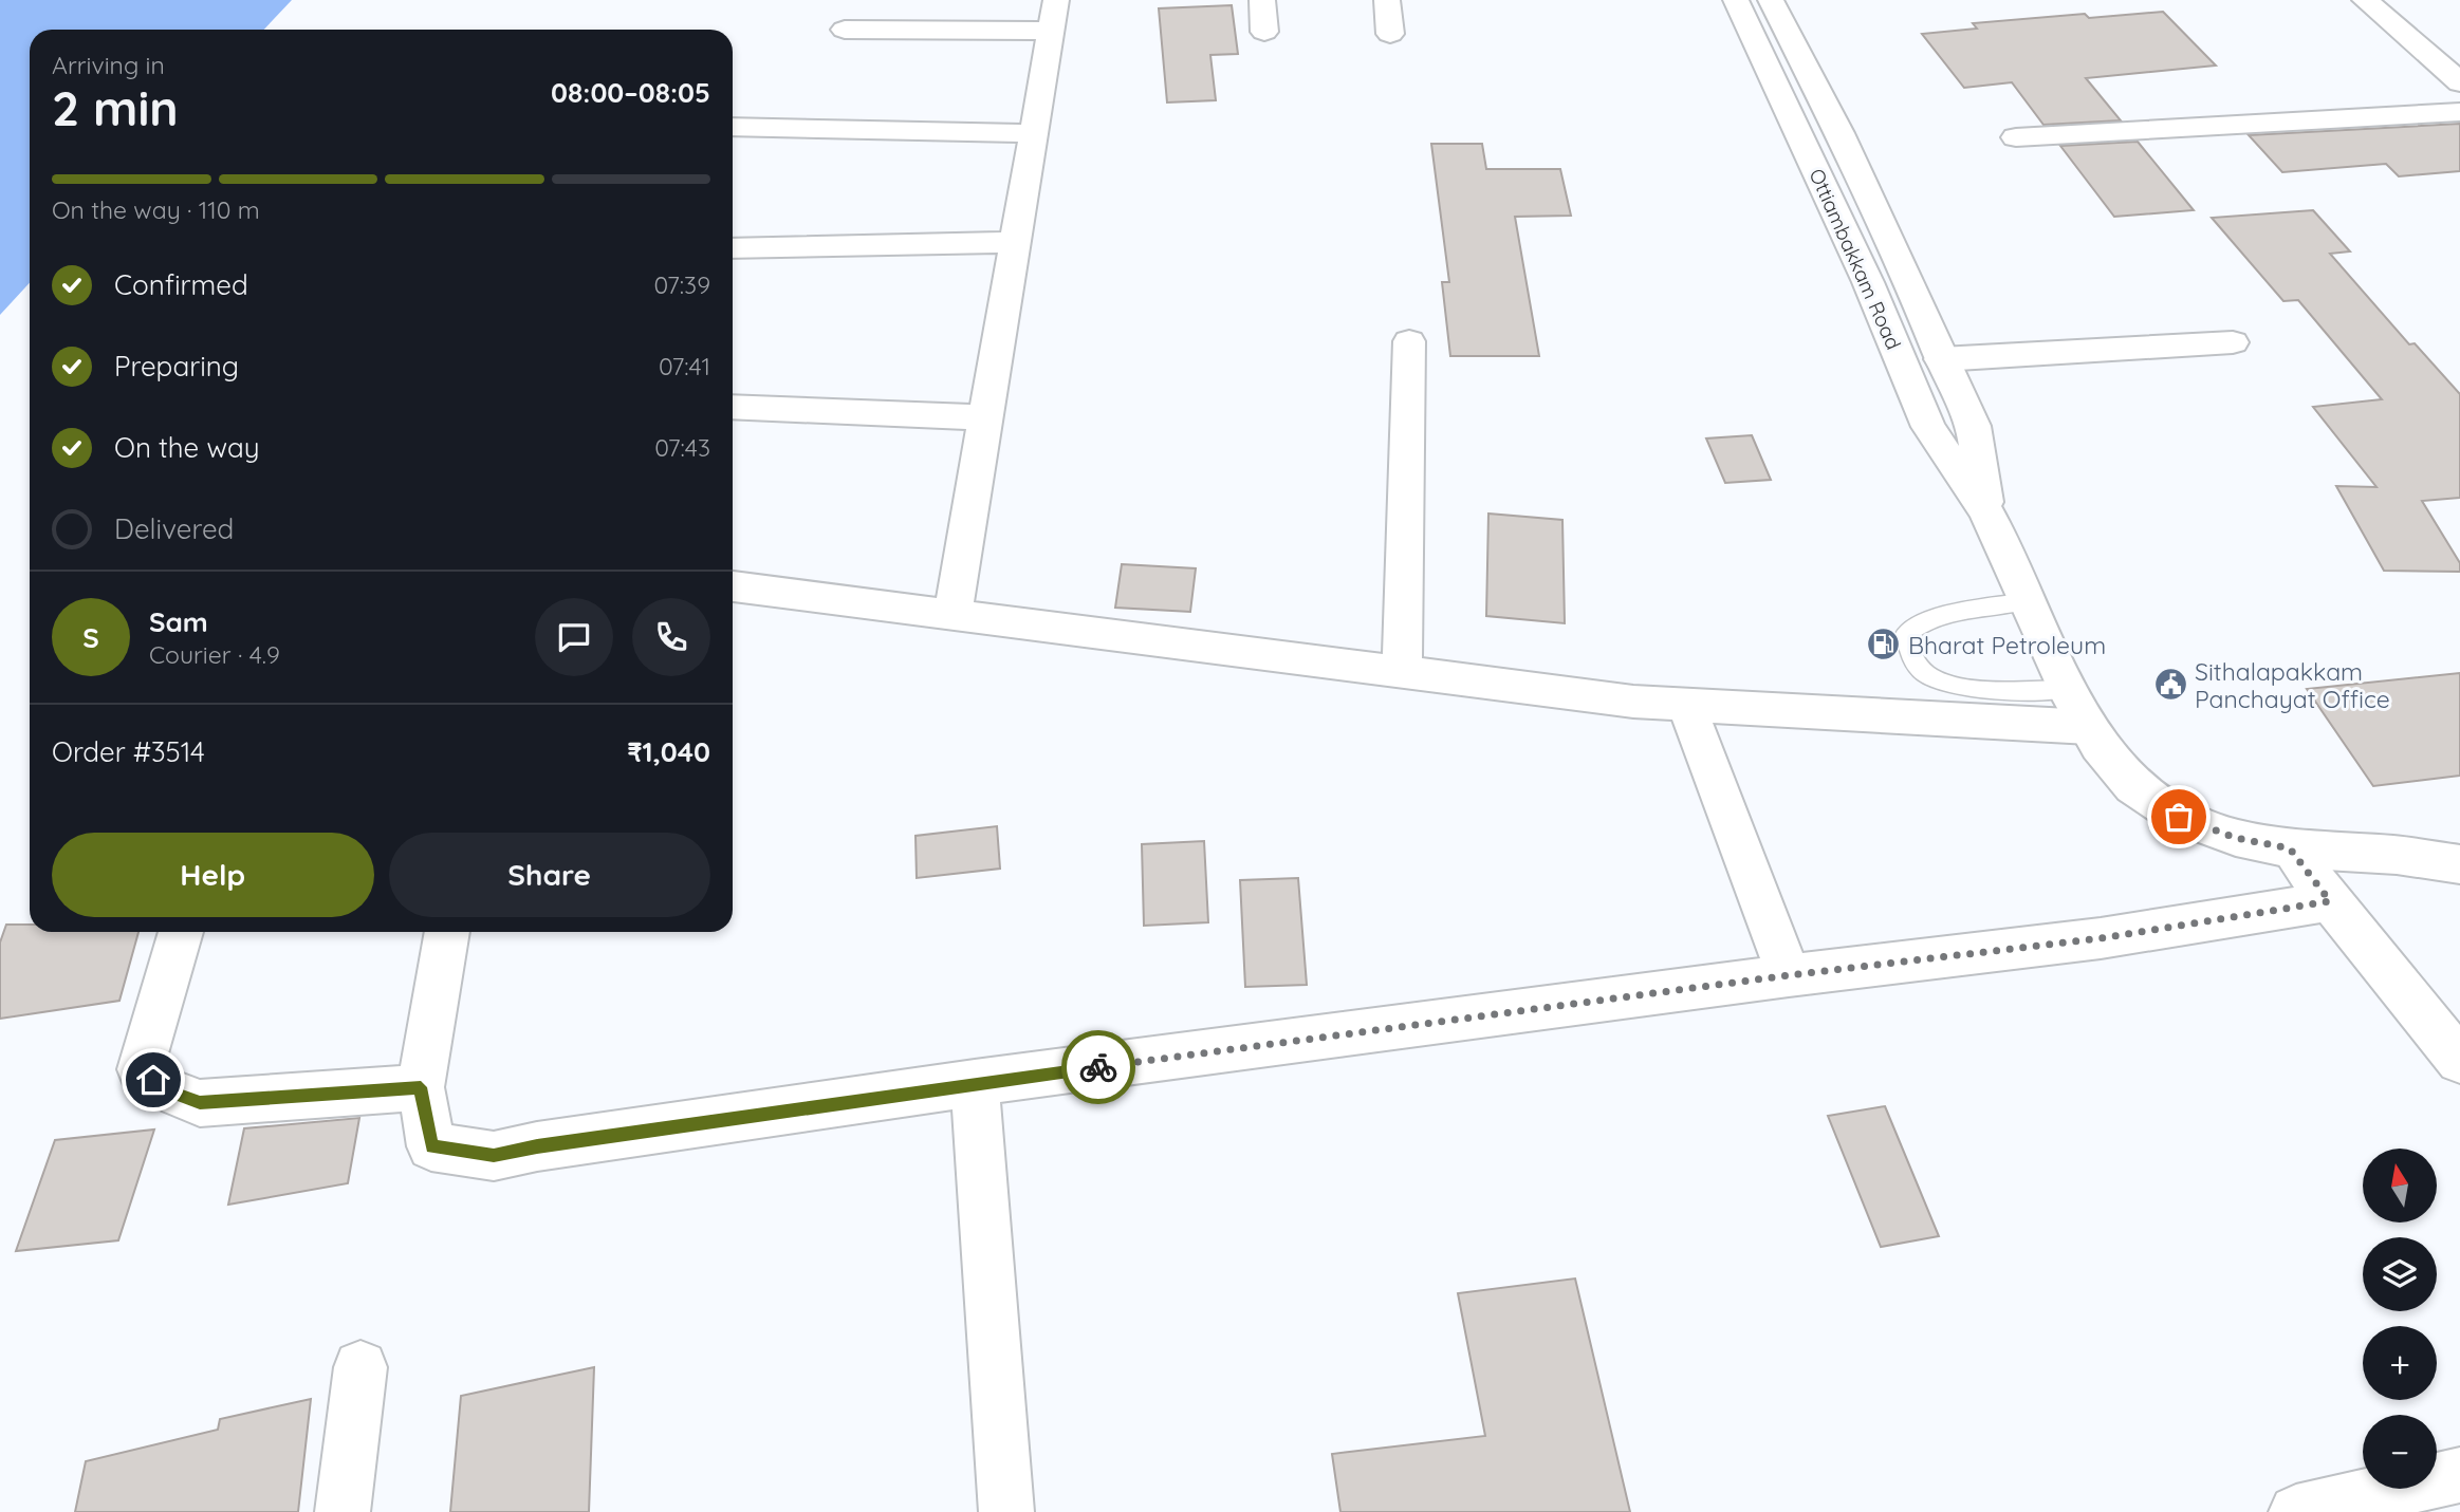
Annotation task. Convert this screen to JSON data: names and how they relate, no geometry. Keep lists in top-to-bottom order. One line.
{"streets":{"street":["Ottiambakkam Road"]},"places":{"fuel station":["Bharat Petroleum"],"public building":["Sithalapakkam Panchayat Office"]},"north":"top","page":{"heading":["2 min","Arriving in","08:00–08:05"],"panel":["Sam","Courier · 4.9","Order #3514","₹1,040"],"bar":"On the way · 110 m","list":[["Confirmed","07:39"],["Preparing","07:41"],["On the way","07:43"],"Delivered"],"round":"S","buttons":["Help","Share"],"map_buttons":["+","−"]}}
